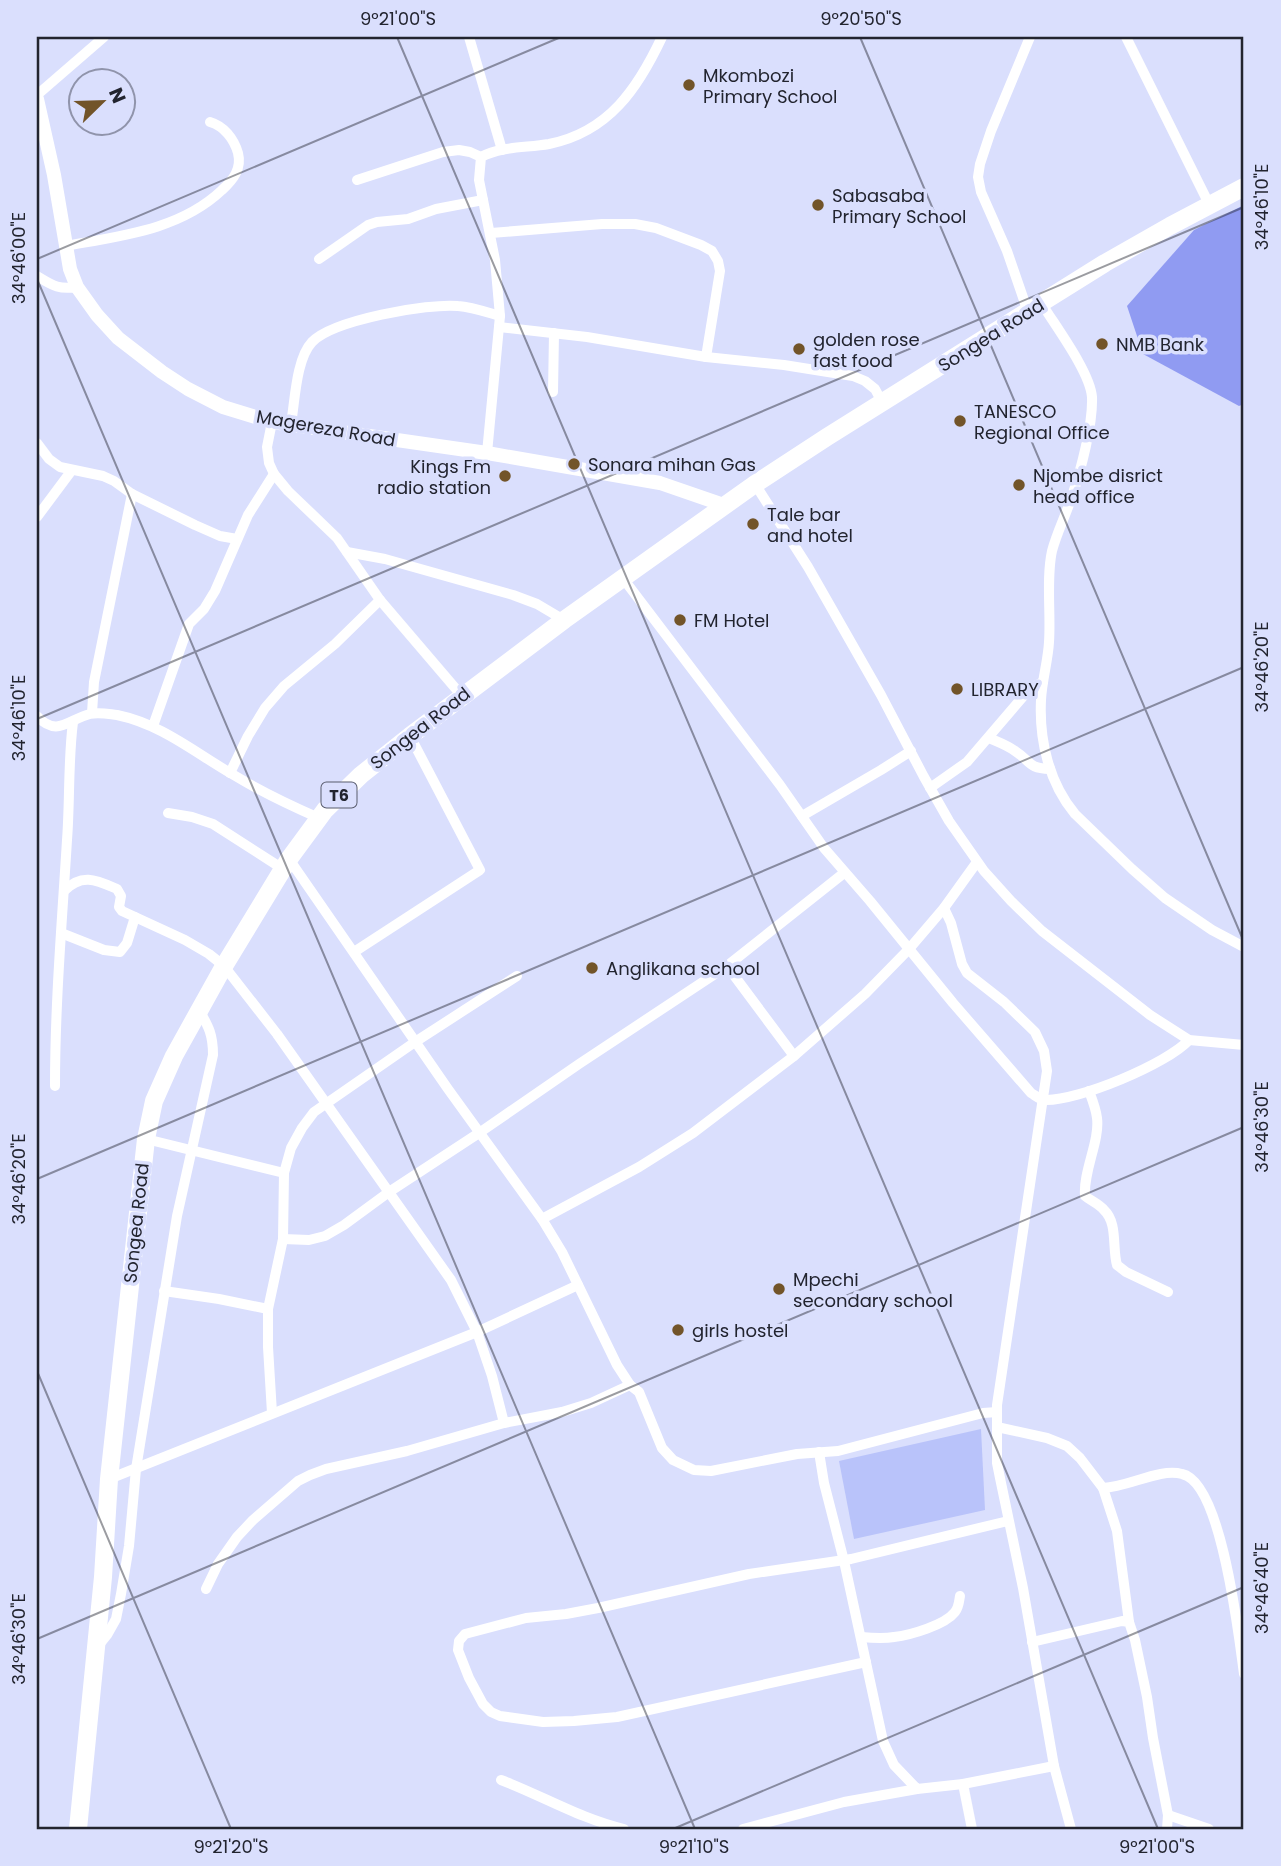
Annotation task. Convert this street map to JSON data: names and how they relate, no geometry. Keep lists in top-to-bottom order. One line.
{"streets":{"highway":["Songea Road","T6"],"street":["Magereza Road"]},"crossings":[["Songea Road","Magereza Road"]],"places":["Mkombozi Primary School","Sabasaba Primary School","NMB Bank","golden rose fast food","TANESCO Regional Office","Sonara mihan Gas","Kings Fm radio station","Njombe disrict head office","Tale bar and hotel","FM Hotel","LIBRARY","Anglikana school","Mpechi secondary school","girls hostel"],"north":"top right","coordinates":["9°21'00\"S","9°20'50\"S","34°46'10\"E","34°46'00\"E","34°46'20\"E","34°46'30\"E","34°46'40\"E","9°21'20\"S","9°21'10\"S"]}
